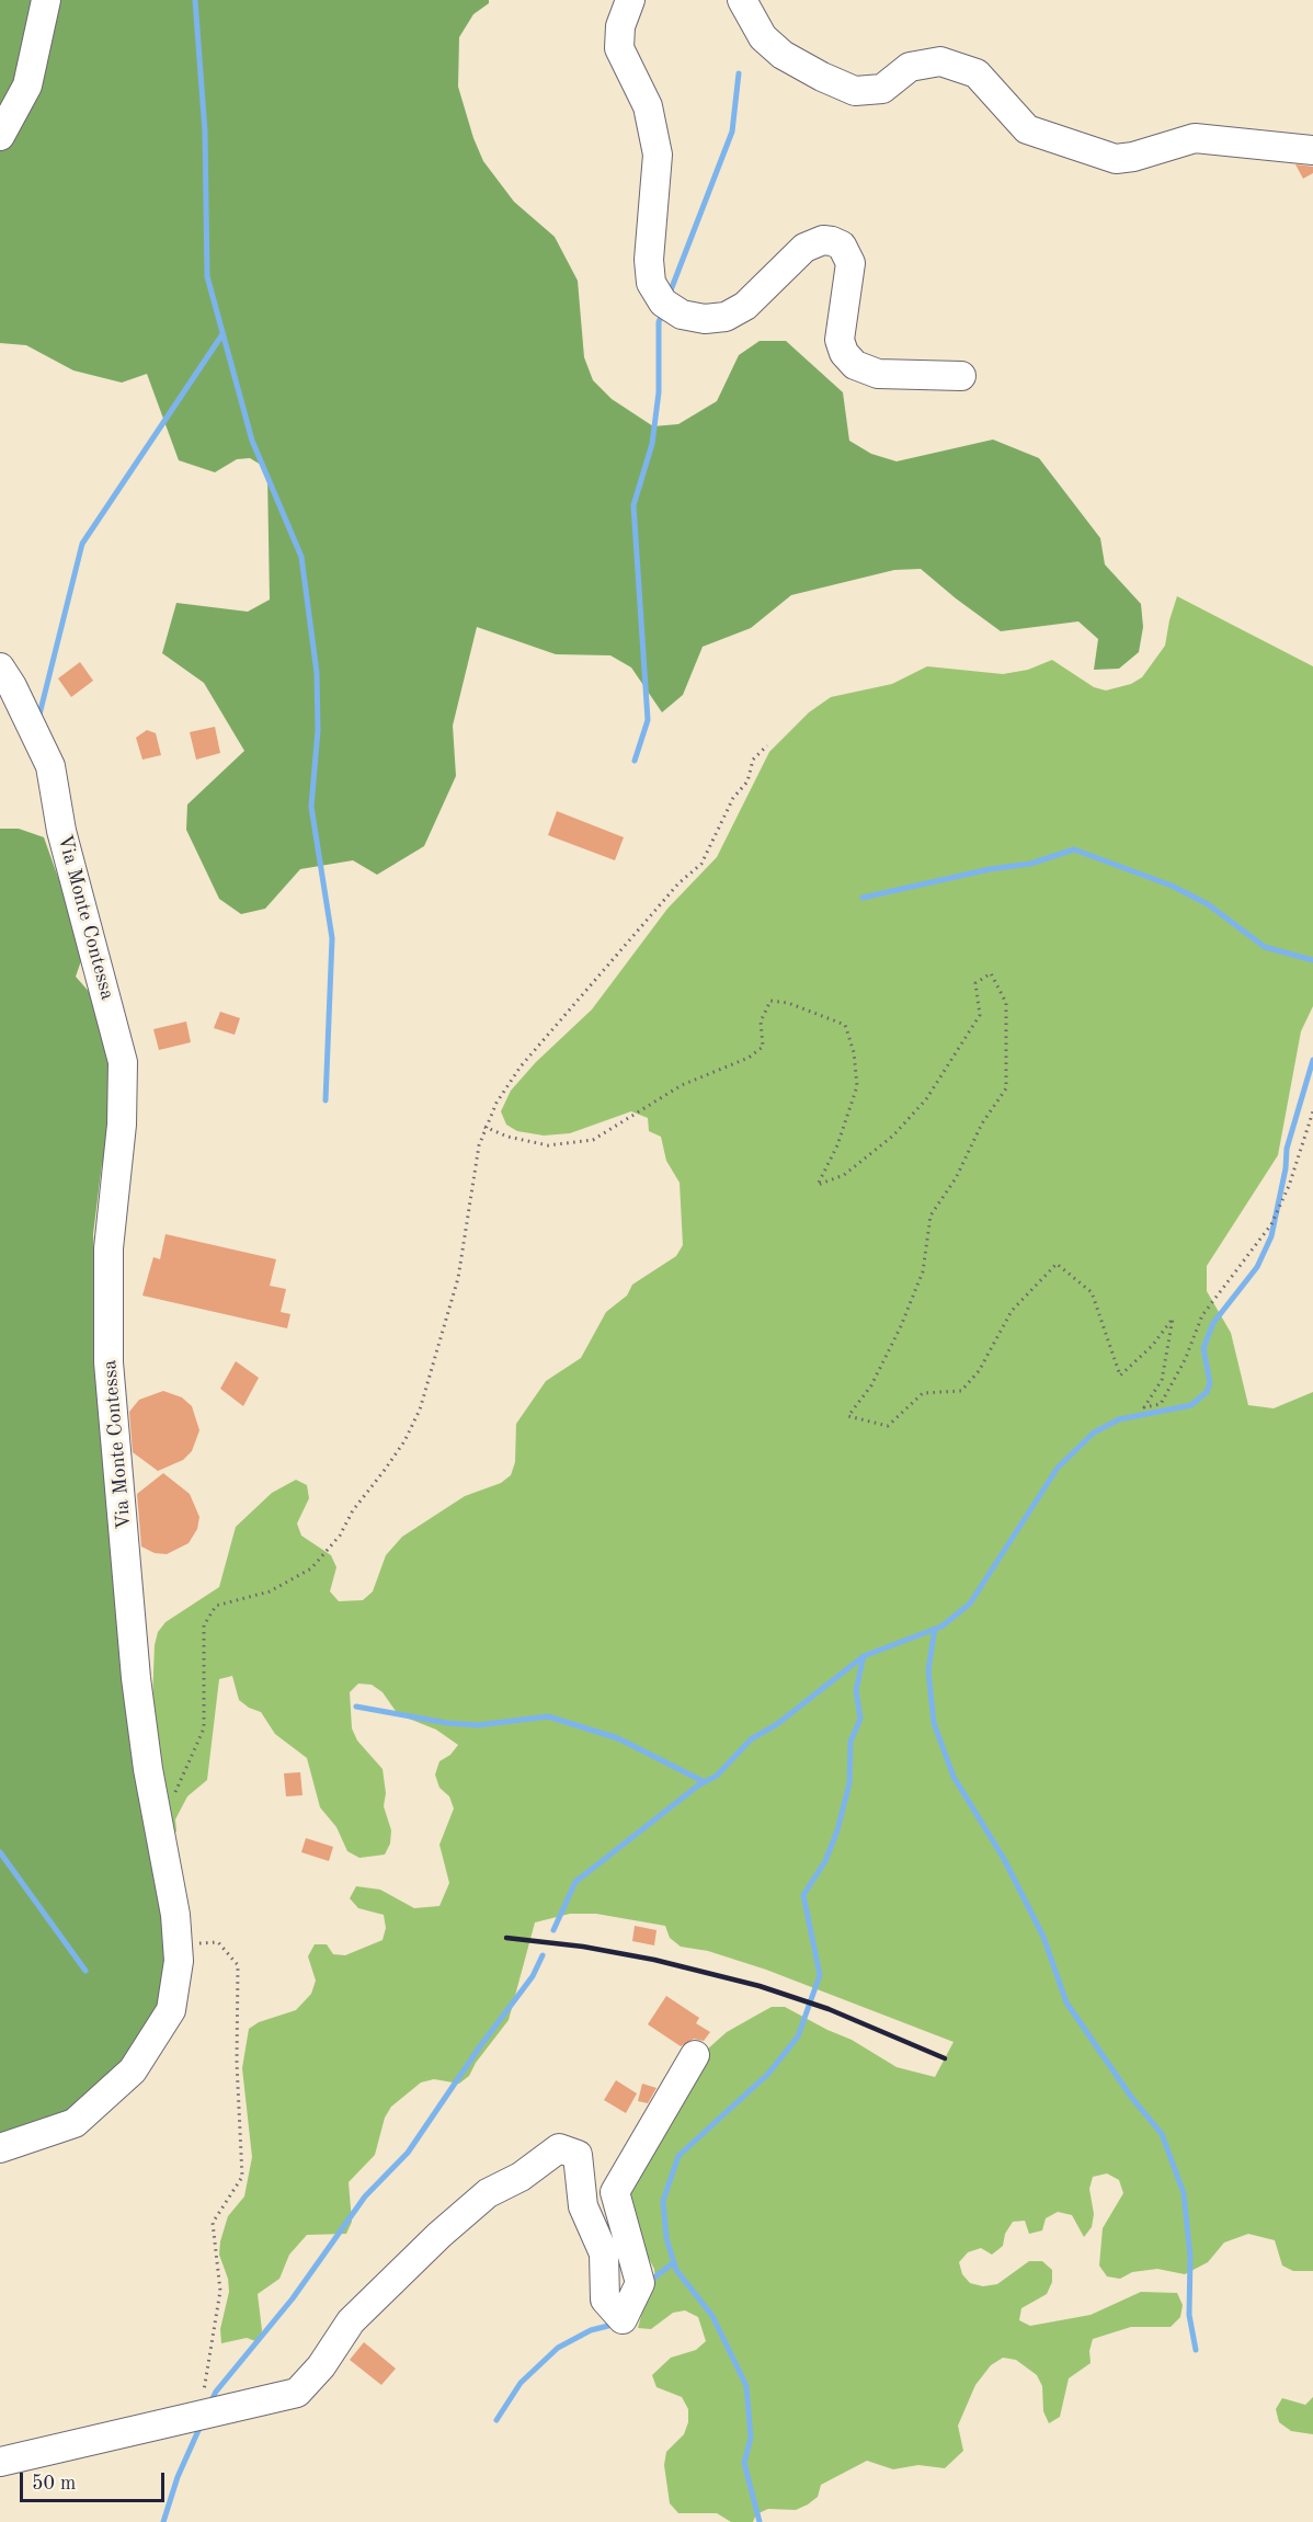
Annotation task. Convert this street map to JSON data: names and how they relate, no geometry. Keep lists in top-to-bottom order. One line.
{"streets":{"street":["Via Monte Contessa"]},"scale_bar":"50 m"}
